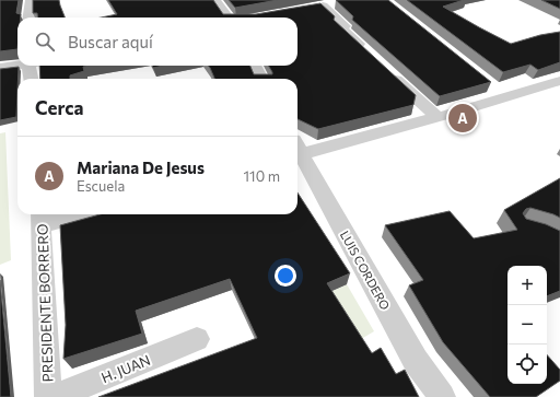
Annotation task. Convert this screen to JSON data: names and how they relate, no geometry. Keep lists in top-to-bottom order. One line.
{"streets":{"street":["LUIS CORDERO","PRESIDENTE BORRERO","H. JUAN"]},"page":{"search":"Buscar aquí","heading":"Cerca","pins":"A","list":[{"mark":"A","name":"Mariana De Jesus","note":"Escuela","value":"110 m"}],"map_buttons":["+","−"]}}
